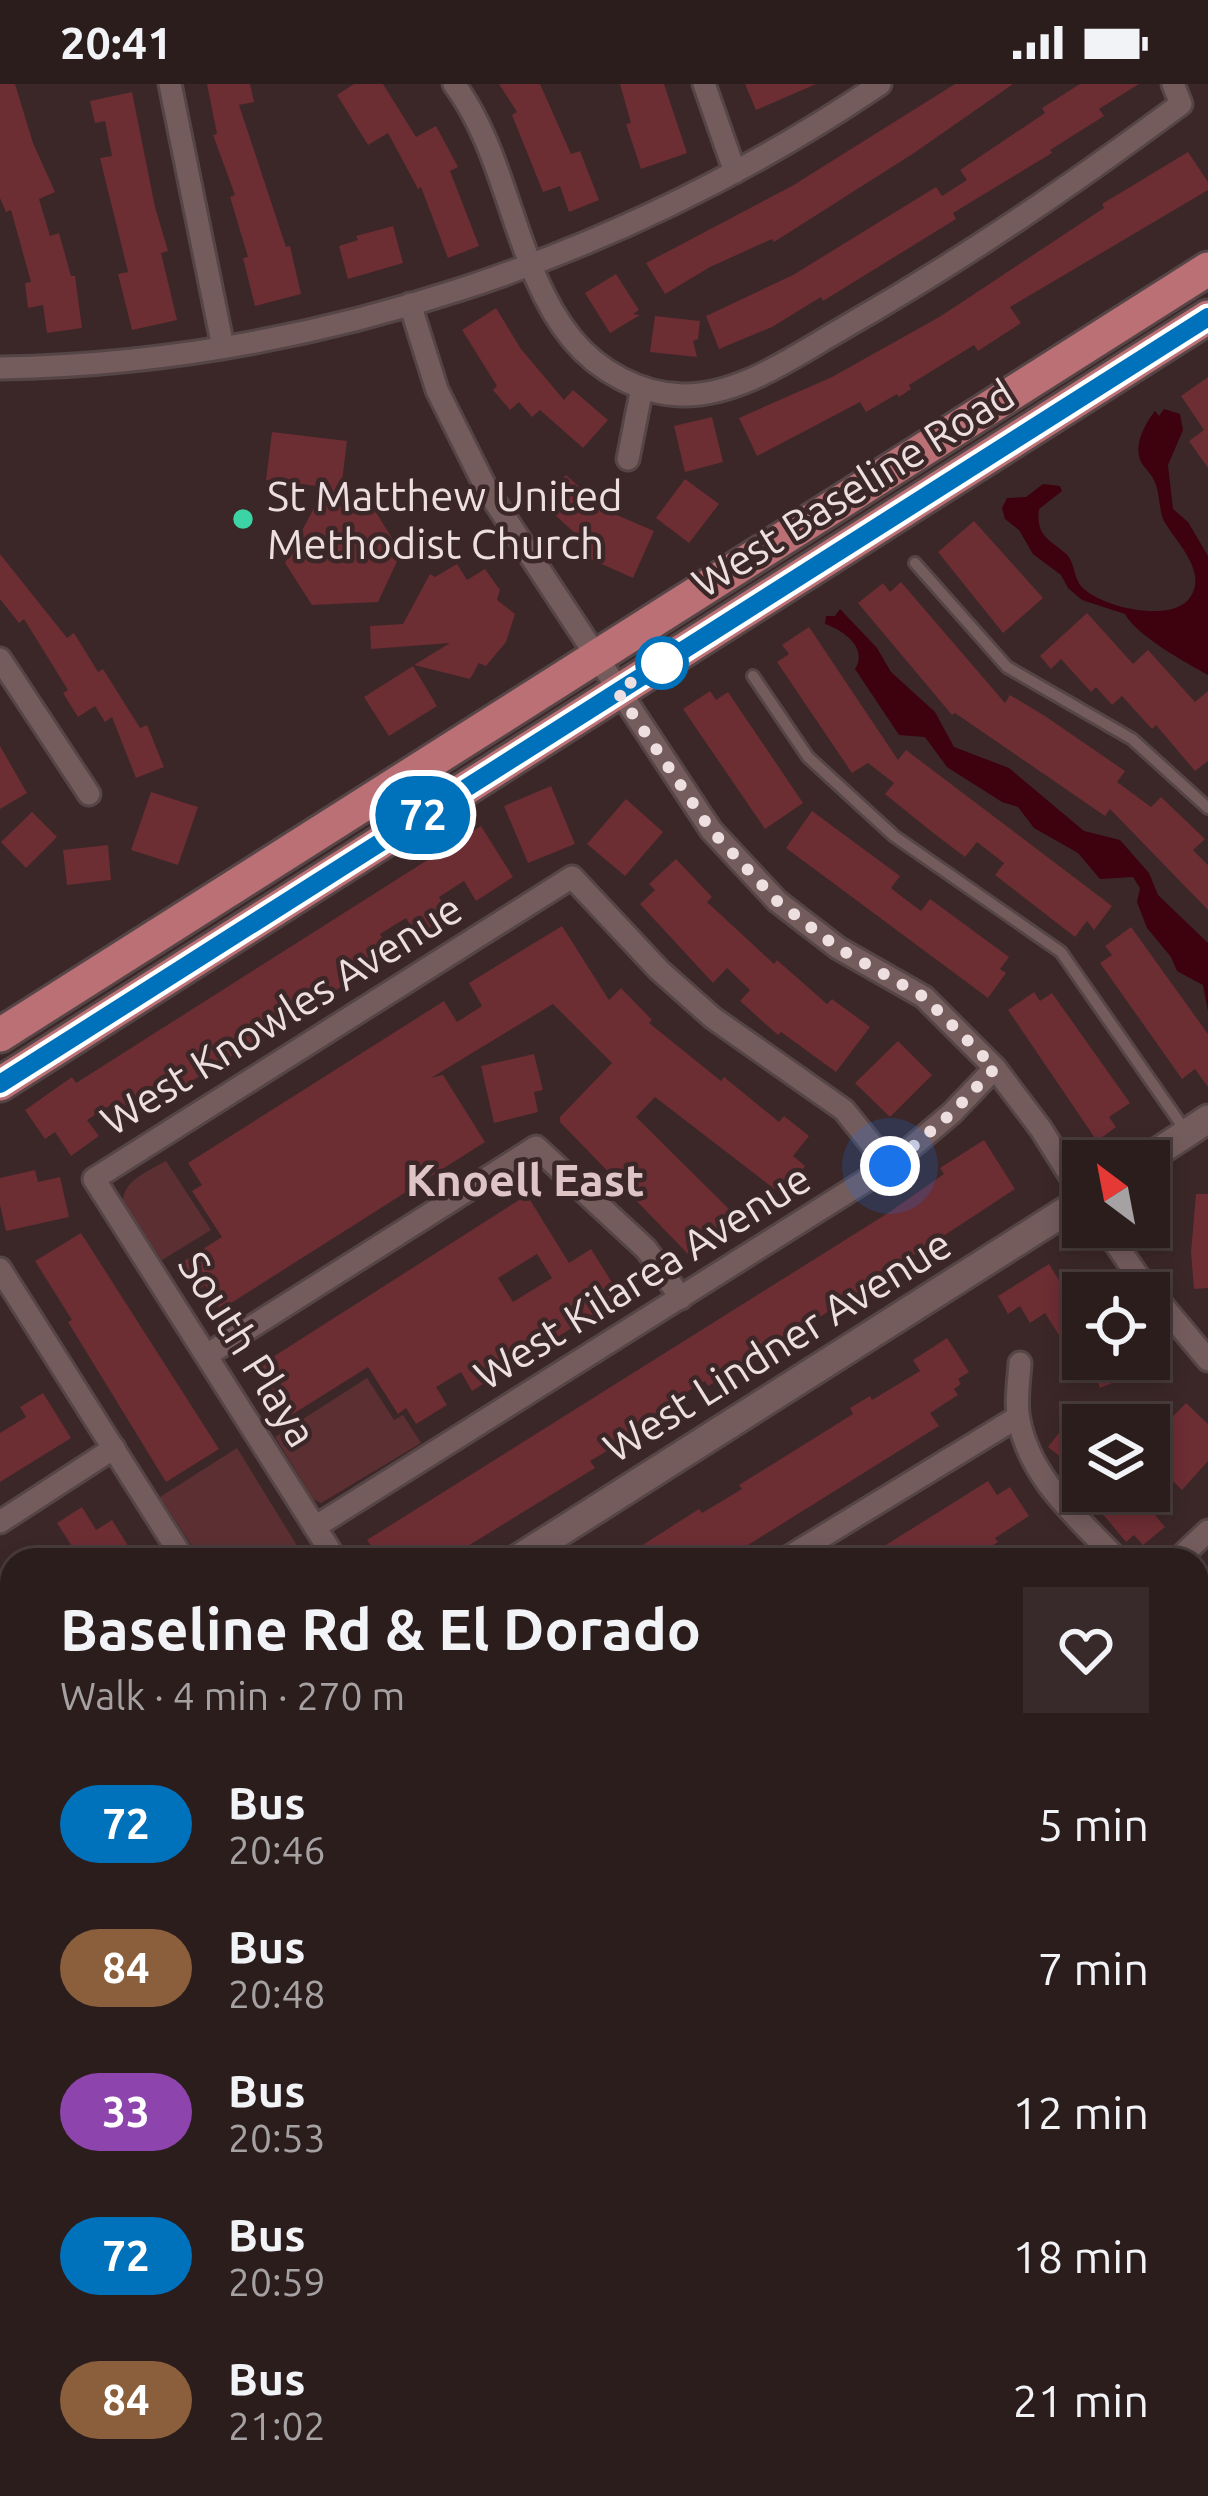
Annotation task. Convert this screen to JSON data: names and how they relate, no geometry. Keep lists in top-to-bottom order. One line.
{"streets":{"main road":["West Baseline Road"],"street":["West Knowles Avenue","West Kilarea Avenue","West Lindner Avenue","South Playa"]},"crossings":[["West Knowles Avenue","West Kilarea Avenue"],["West Knowles Avenue","South Playa"],["West Kilarea Avenue","South Playa"]],"districts":["Knoell East"],"places":["St Matthew United Methodist Church"],"lines":["bus line 72"],"north":"top left","page":{"status":"20:41","on_map":"72","heading":["Baseline Rd & El Dorado","Walk · 4 min · 270 m"],"list":[{"mark":"72","name":"Bus","note":"20:46","value":"5 min"},{"mark":"84","name":"Bus","note":"20:48","value":"7 min"},{"mark":"33","name":"Bus","note":"20:53","value":"12 min"},{"mark":"72","name":"Bus","note":"20:59","value":"18 min"},{"mark":"84","name":"Bus","note":"21:02","value":"21 min"}]}}
